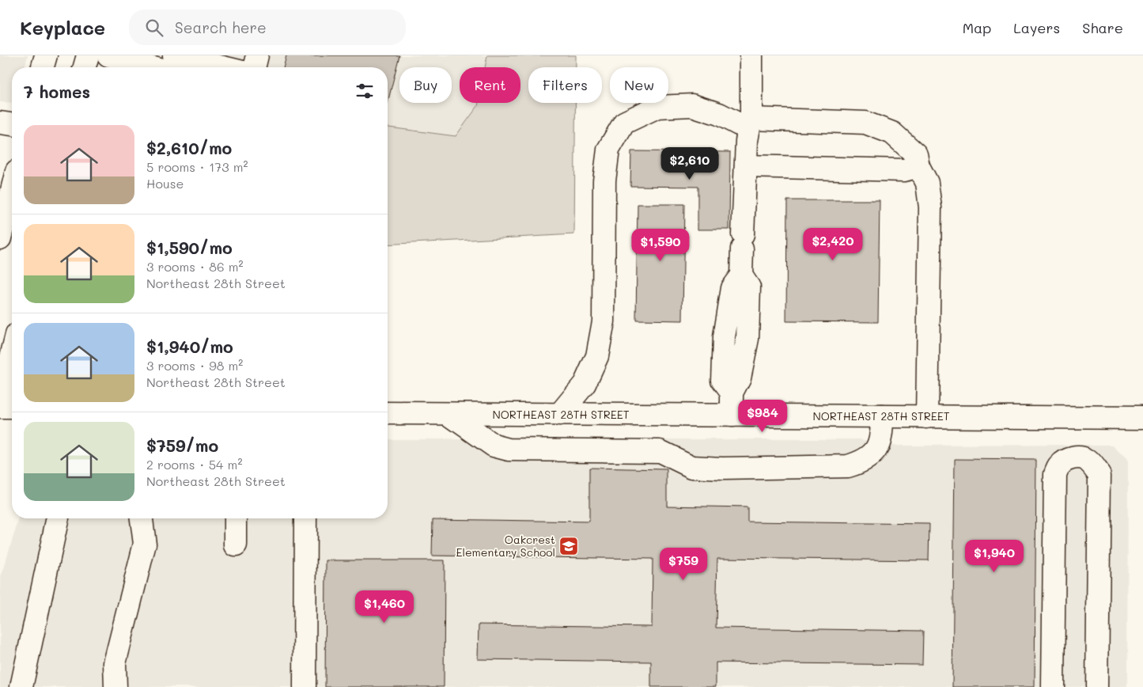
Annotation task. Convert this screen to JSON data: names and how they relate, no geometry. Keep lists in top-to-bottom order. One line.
{"streets":{"street":["NORTHEAST 28TH STREET"]},"places":{"school or university":["Oakcrest Elementary School"]},"page":{"header":"Keyplace","search":"Search here","nav":["Map","Layers","Share"],"chip":["Buy","Rent","Filters","New"],"heading":"7 homes","list":[{"name":"$2,610/mo","note":"5 rooms · 173 m² · House"},{"name":"$1,590/mo","note":"3 rooms · 86 m² · Northeast 28th Street"},{"name":"$1,940/mo","note":"3 rooms · 98 m² · Northeast 28th Street"},{"name":"$759/mo","note":"2 rooms · 54 m² · Northeast 28th Street"}],"price":["$2,610","$2,420","$1,590","$984","$1,940","$759","$1,460"]}}
